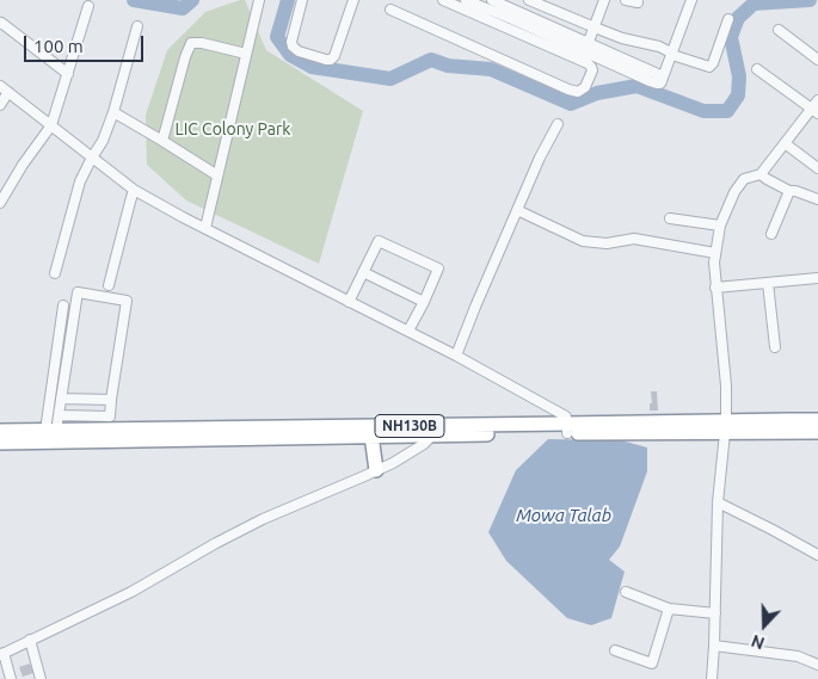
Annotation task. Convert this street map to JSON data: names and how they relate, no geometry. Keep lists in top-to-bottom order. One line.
{"streets":{"highway":["NH130B"]},"water":["Mowa Talab"],"parks":["LIC Colony Park"],"scale_bar":"100 m","north":"bottom"}
